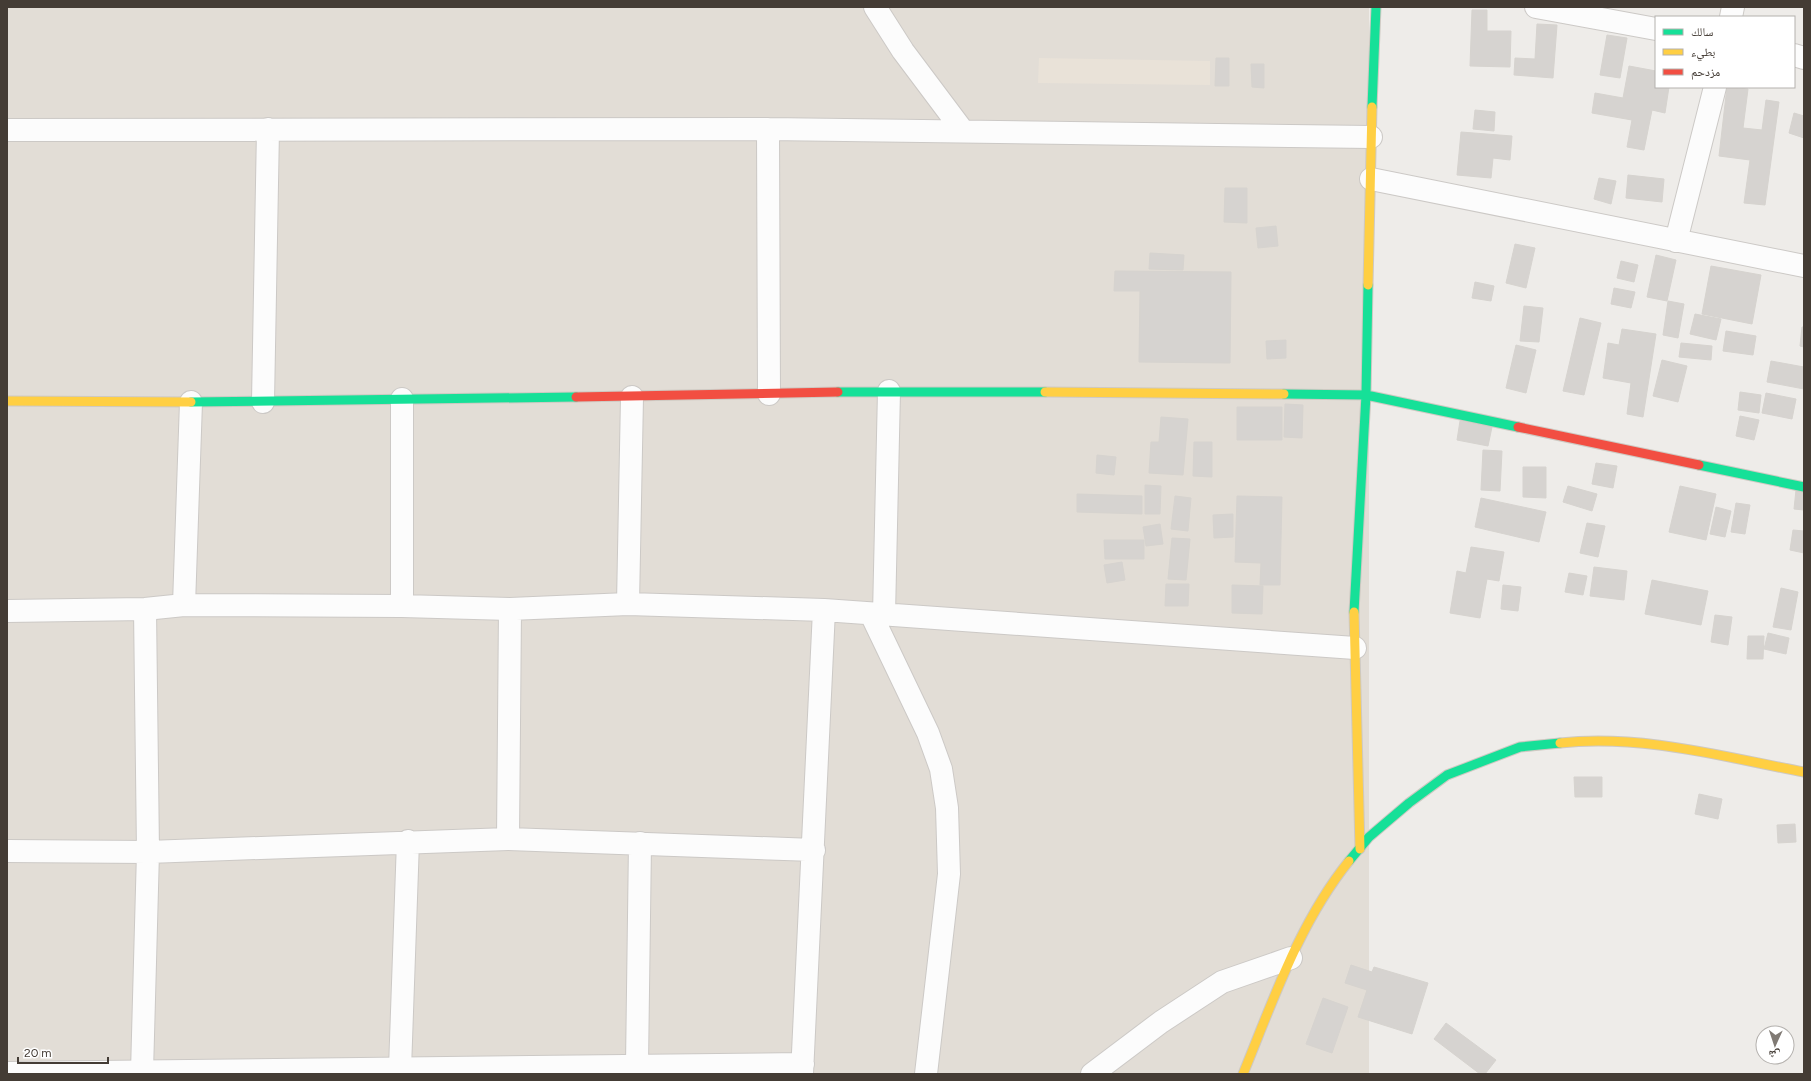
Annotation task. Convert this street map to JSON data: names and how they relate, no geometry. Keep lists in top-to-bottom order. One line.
{"legend":["سالك","بطيء","مزدحم"],"scale_bar":"20 m","north":"bottom"}
